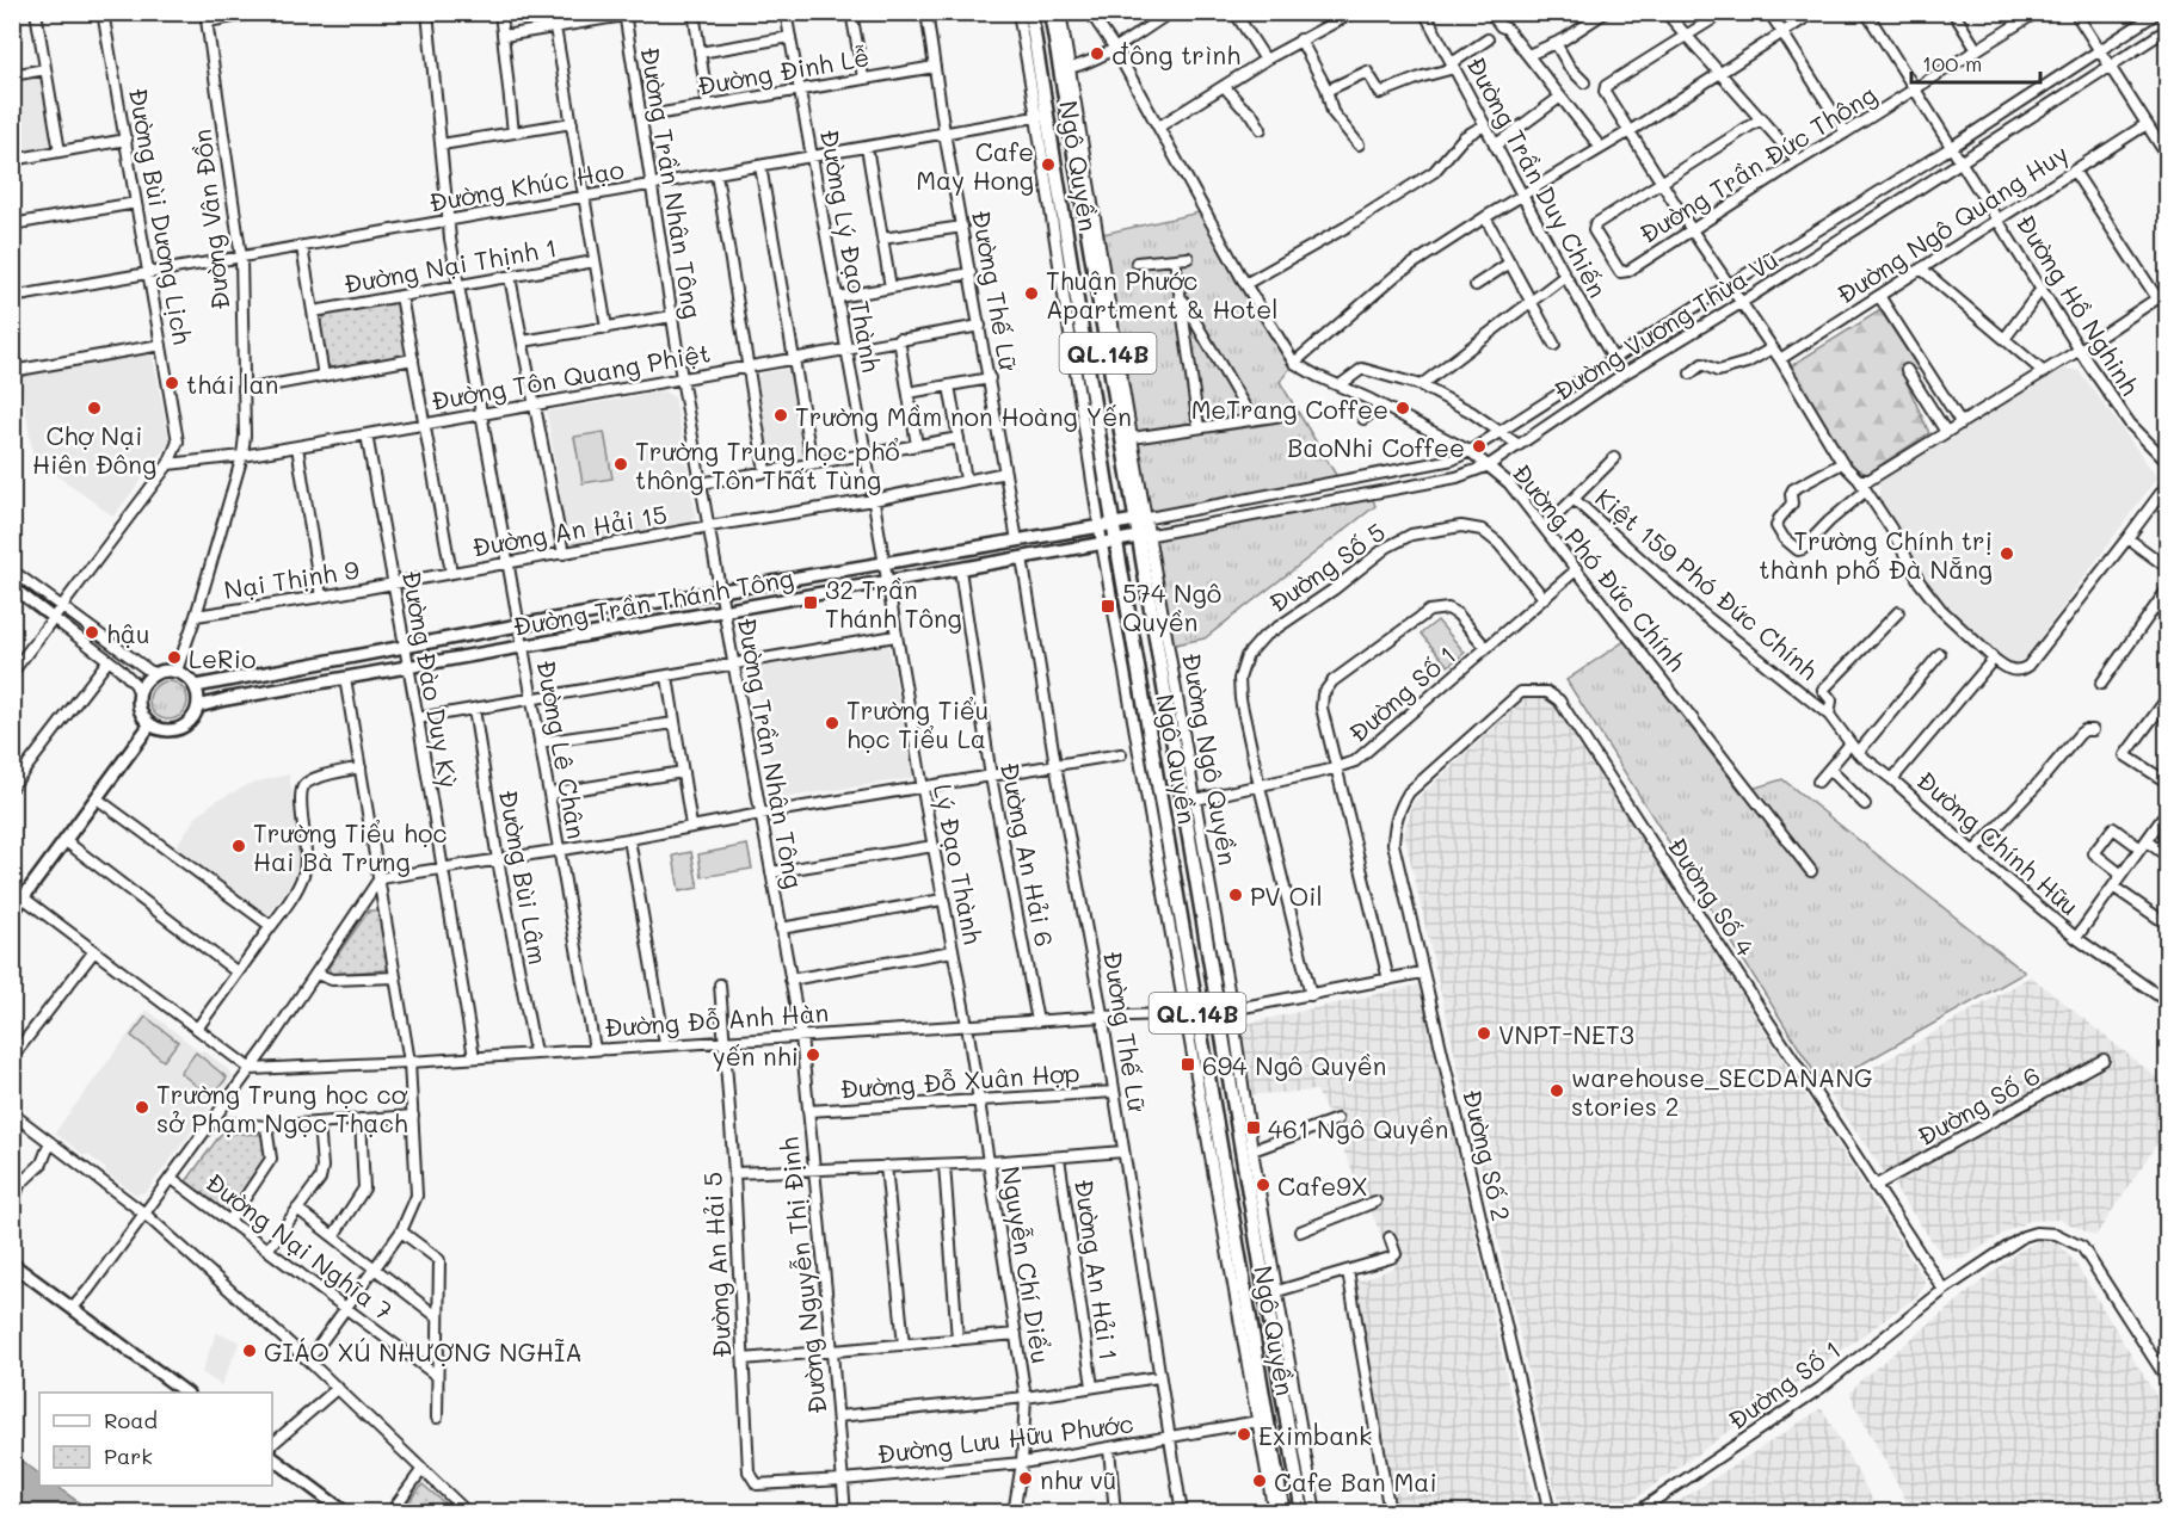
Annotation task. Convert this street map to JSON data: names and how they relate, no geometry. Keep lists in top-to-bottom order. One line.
{"streets":{"highway":["Ngô Quyền","QL.14B"],"main road":["Đường Trần Thánh Tông"],"street":["Đường Đinh Lễ","Đường Trần Đức Thông","Đường Trần Duy Chiến","Đường Trần Nhân Tông","Đường Khúc Hạo","Đường Bùi Dương Lịch","Đường Vân Đồn","Đường Ngô Quang Huy","Đường Lý Đạo Thành","Đường Nại Thịnh 1","Đường Thế Lữ","Đường Hồ Nghinh","Đường Vương Thừa Vũ","Đường Tôn Quang Phiệt","Đường An Hải 15","Đường Số 5","Đường Phó Đức Chính","Nại Thịnh 9","Kiệt 159 Phó Đức Chính","Đường Đào Duy Kỳ","Đường Số 1","Đường Lê Chân","Đường Ngô Quyền","Đường Chính Hữu","Đường An Hải 6","Lý Đạo Thành","Đường Bùi Lâm","Đường Số 4","Đường Đỗ Anh Hàn","Đường Đỗ Xuân Hợp","Đường Số 6","Đường Số 2","Đường Nại Nghĩa 7","Đường An Hải 5","Nguyễn Chí Diểu","Đường An Hải 1","Đường Nguyễn Thị Định","Đường Lưu Hữu Phước"]},"crossings":[["Đường Đinh Lễ","Đường Trần Nhân Tông"],["Đường Đinh Lễ","Đường Lý Đạo Thành"],["Đường Đinh Lễ","Đường Thế Lữ"],["Đường Trần Đức Thông","Đường Hồ Nghinh"],["Ngô Quyền","Đường Khúc Hạo"],["Ngô Quyền","Đường Vương Thừa Vũ"],["Ngô Quyền","Đường Trần Thánh Tông"],["Ngô Quyền","Đường Số 1"],["Ngô Quyền","Đường Ngô Quyền"],["Ngô Quyền","Đường Đỗ Anh Hàn"],["Đường Trần Duy Chiến","Đường Vương Thừa Vũ"],["Đường Trần Nhân Tông","Đường Khúc Hạo"],["Đường Trần Nhân Tông","Đường Tôn Quang Phiệt"],["Đường Trần Nhân Tông","Đường An Hải 15"],["Đường Trần Nhân Tông","Đường Trần Thánh Tông"],["Đường Trần Nhân Tông","Đường Đỗ Anh Hàn"],["Đường Trần Nhân Tông","Đường Nguyễn Thị Định"],["Đường Khúc Hạo","Đường Bùi Dương Lịch"],["Đường Khúc Hạo","Đường Vân Đồn"],["Đường Khúc Hạo","Đường Lý Đạo Thành"],["Đường Khúc Hạo","Đường Thế Lữ"],["Đường Khúc Hạo","Đường Lê Chân"],["Đường Bùi Dương Lịch","Đường Tôn Quang Phiệt"],["Đường Vân Đồn","Đường Tôn Quang Phiệt"],["Đường Vân Đồn","Nại Thịnh 9"],["Đường Vân Đồn","Đường Trần Thánh Tông"],["Đường Ngô Quang Huy","Đường Hồ Nghinh"],["Đường Lý Đạo Thành","Đường Tôn Quang Phiệt"],["Đường Lý Đạo Thành","Đường An Hải 15"],["Đường Lý Đạo Thành","Đường Trần Thánh Tông"],["Đường Lý Đạo Thành","Lý Đạo Thành"],["Đường Nại Thịnh 1","Đường Lê Chân"],["Đường Thế Lữ","Đường Tôn Quang Phiệt"],["Đường Thế Lữ","Đường An Hải 15"],["Đường Thế Lữ","Đường Trần Thánh Tông"],["Đường Thế Lữ","Đường Đỗ Anh Hàn"],["Đường Thế Lữ","Đường Đỗ Xuân Hợp"],["Đường Thế Lữ","Đường Lưu Hữu Phước"],["Đường Hồ Nghinh","Đường Vương Thừa Vũ"],["Đường Vương Thừa Vũ","Đường Phó Đức Chính"],["Đường Vương Thừa Vũ","Đường Trần Thánh Tông"],["Đường Vương Thừa Vũ","Đường Ngô Quyền"],["Đường Tôn Quang Phiệt","Đường Đào Duy Kỳ"],["Đường Tôn Quang Phiệt","Đường Lê Chân"],["Đường An Hải 15","Nại Thịnh 9"],["Đường An Hải 15","Đường Đào Duy Kỳ"],["Đường An Hải 15","Đường Lê Chân"],["Đường Số 5","Đường Số 1"],["Đường Phó Đức Chính","Đường Số 1"],["Nại Thịnh 9","Đường Đào Duy Kỳ"],["Kiệt 159 Phó Đức Chính","Đường Chính Hữu"],["Đường Trần Thánh Tông","Đường Đào Duy Kỳ"],["Đường Trần Thánh Tông","Đường Lê Chân"],["Đường Trần Thánh Tông","Đường Ngô Quyền"],["Đường Trần Thánh Tông","Đường An Hải 6"],["Đường Trần Thánh Tông","Lý Đạo Thành"],["Đường Đào Duy Kỳ","Đường Đỗ Anh Hàn"],["Đường Số 1","Đường Ngô Quyền"],["Đường Số 1","Đường Số 4"],["Đường Lê Chân","Đường Đỗ Anh Hàn"],["Đường Ngô Quyền","Đường Đỗ Anh Hàn"],["Đường An Hải 6","Đường Đỗ Anh Hàn"],["Lý Đạo Thành","Đường Đỗ Anh Hàn"],["Lý Đạo Thành","Nguyễn Chí Diểu"],["Đường Bùi Lâm","Đường Đỗ Anh Hàn"],["Đường Số 4","Đường Số 6"],["Đường Số 4","Đường Số 2"],["Đường Đỗ Anh Hàn","Đường Số 2"],["Đường Đỗ Anh Hàn","Đường An Hải 5"],["Đường Đỗ Anh Hàn","Nguyễn Chí Diểu"],["Đường Đỗ Anh Hàn","Đường Nguyễn Thị Định"],["Đường Đỗ Xuân Hợp","Nguyễn Chí Diểu"],["Đường Đỗ Xuân Hợp","Đường Nguyễn Thị Định"],["Đường An Hải 5","Đường Lưu Hữu Phước"],["Nguyễn Chí Diểu","Đường Lưu Hữu Phước"],["Đường Nguyễn Thị Định","Đường Lưu Hữu Phước"]],"places":{"other":["đông trình","Cafe May Hong","Thuận Phước Apartment & Hotel","thái lan","Chợ Nại Hiên Đông","MeTrang Coffee","Trường Mầm non Hoàng Yến","BaoNhi Coffee","Trường Trung học phổ thông Tôn Thất Tùng","Trường Chính trị thành phố Đà Nẵng","hậu","LeRio","Trường Tiểu học Tiểu La","Trường Tiểu học Hai Bà Trưng","PV Oil","VNPT-NET3","yến nhi","warehouse_SECDANANG stories 2","Trường Trung học cơ sở Phạm Ngọc Thạch","Cafe9X","GIÁO XÚ NHƯỢNG NGHĨA","Eximbank","như vũ","Cafe Ban Mai"],"transit":["32 Trần Thánh Tông","574 Ngô Quyền","694 Ngô Quyền","461 Ngô Quyền"]},"legend":["Road","Park"],"scale_bar":"100 m"}
